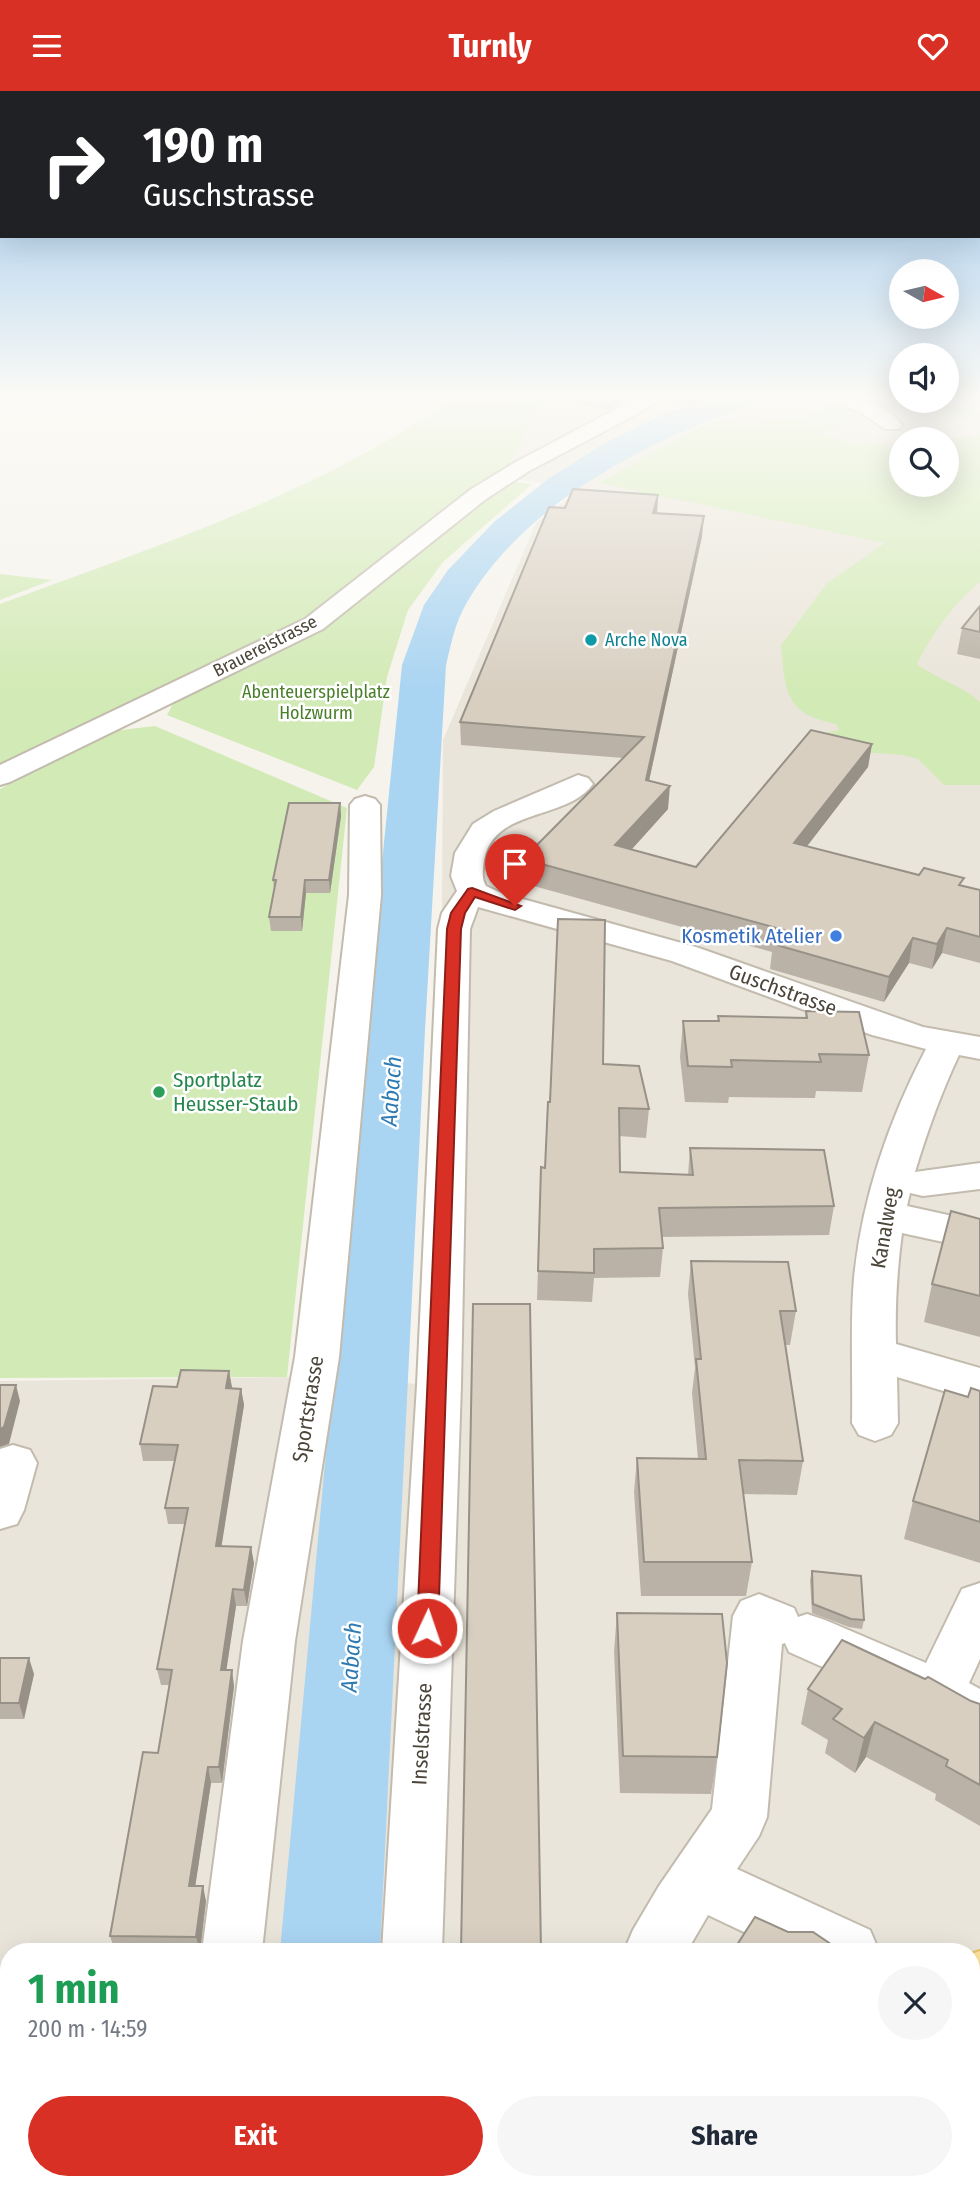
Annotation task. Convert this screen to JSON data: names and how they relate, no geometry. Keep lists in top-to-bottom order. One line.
{"streets":{"street":["Brauereistrasse","Guschstrasse","Kanalweg","Sportstrasse","Inselstrasse"]},"crossings":[["Guschstrasse","Kanalweg"],["Guschstrasse","Inselstrasse"]],"water":["Aabach"],"parks":["Abenteuerspielplatz Holzwurm"],"places":["Arche Nova","Kosmetik Atelier","Sportplatz Heusser-Staub"],"north":"right","page":{"header":"Turnly","turn":["190 m","Guschstrasse"],"heading":["1 min","200 m · 14:59"],"buttons":["Exit","Share"]}}
